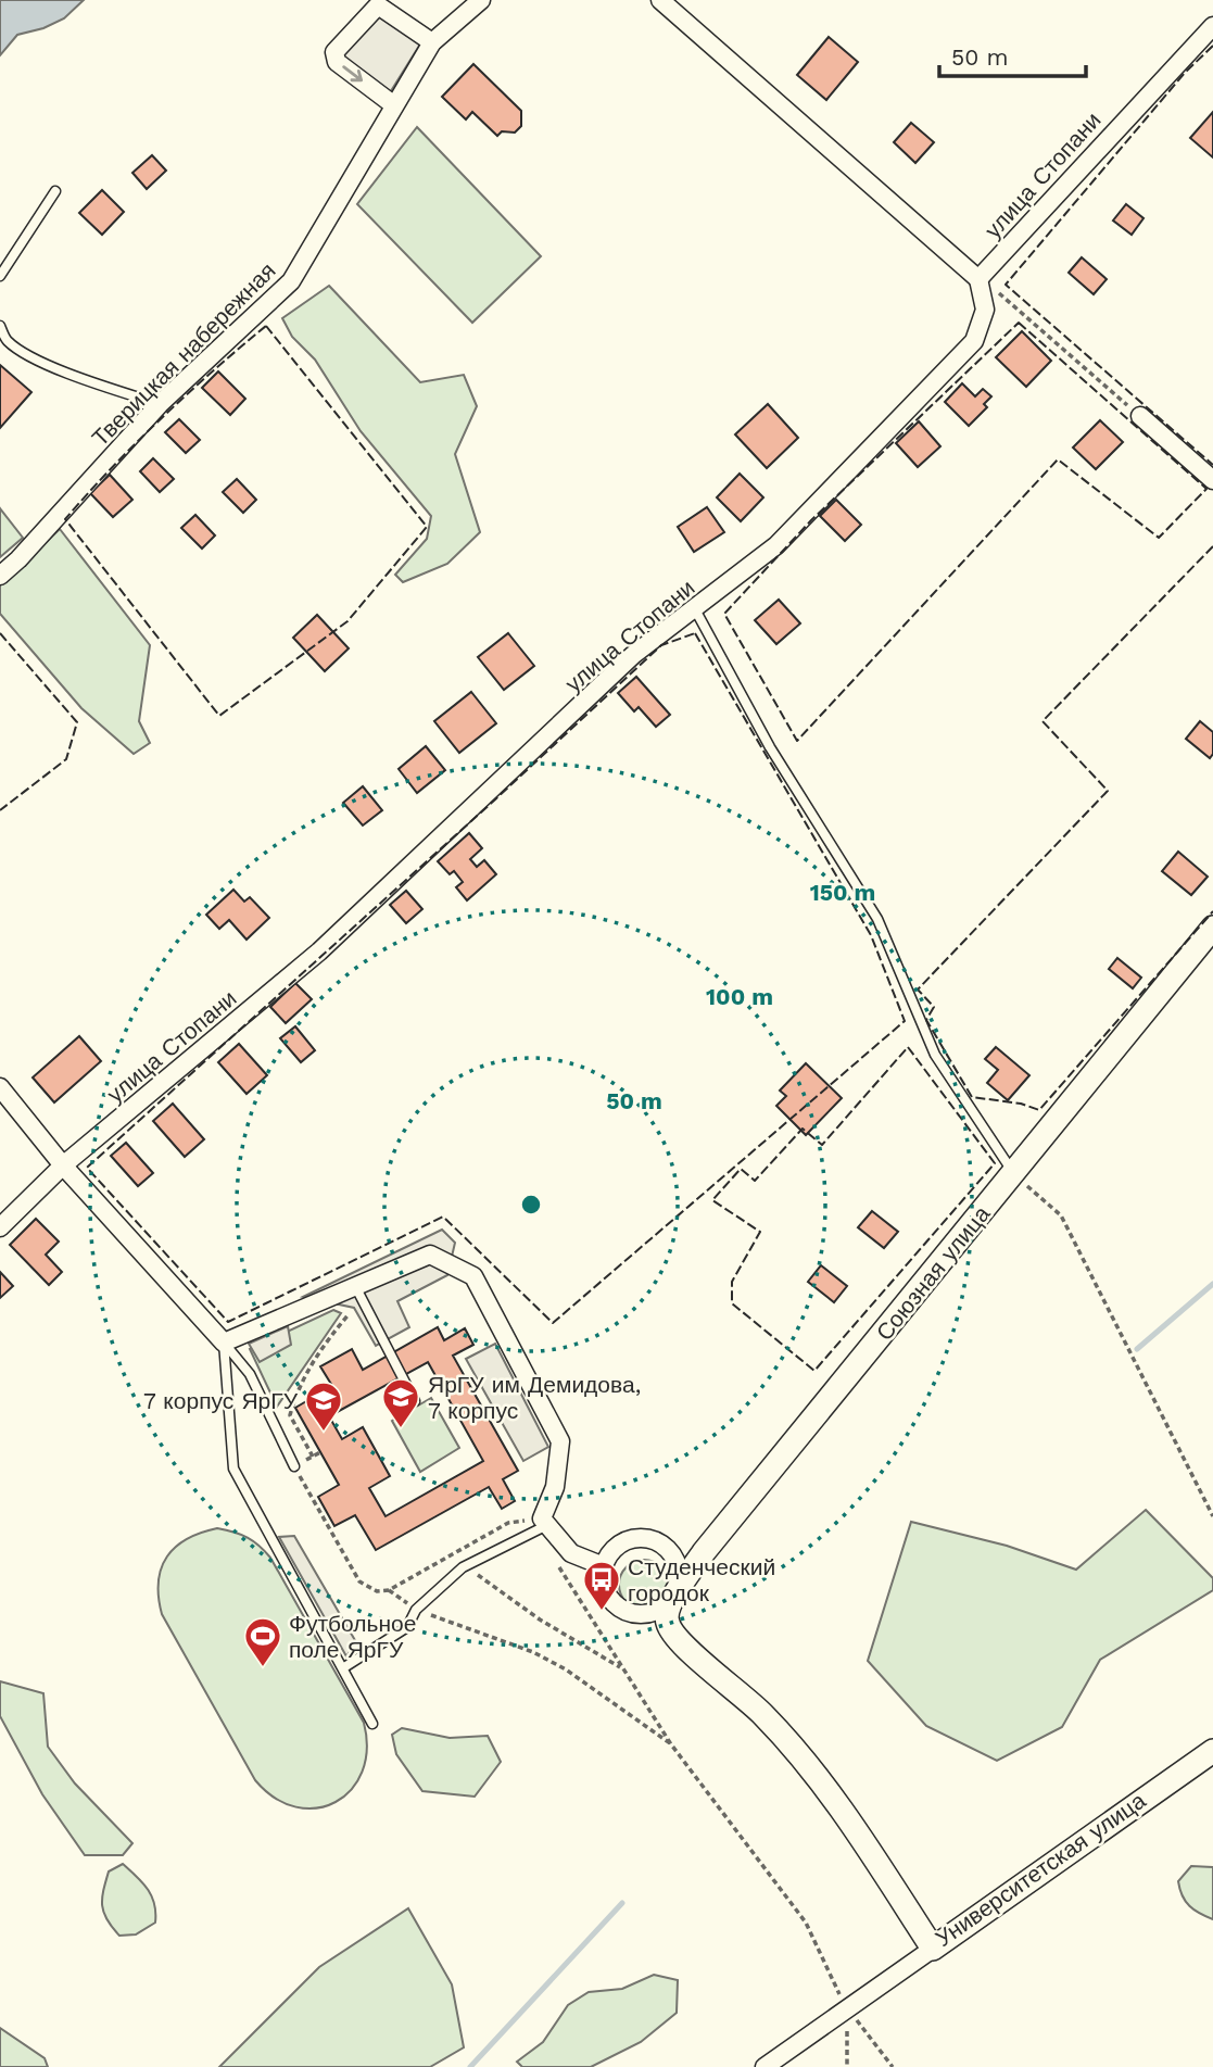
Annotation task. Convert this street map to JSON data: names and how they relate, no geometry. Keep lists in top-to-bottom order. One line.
{"streets":{"street":["улица Стопани","Тверицкая набережная","Союзная улица","Университетская улица"]},"crossings":[["Союзная улица","Университетская улица"]],"places":{"school or university":["ЯрГУ им Демидова, 7 корпус","7 корпус ЯрГУ"],"bus stop":["Студенческий городок"],"sports":["Футбольное поле ЯрГУ"]},"scale_bar":"50 m","rings":["150 m","100 m","50 m"]}
